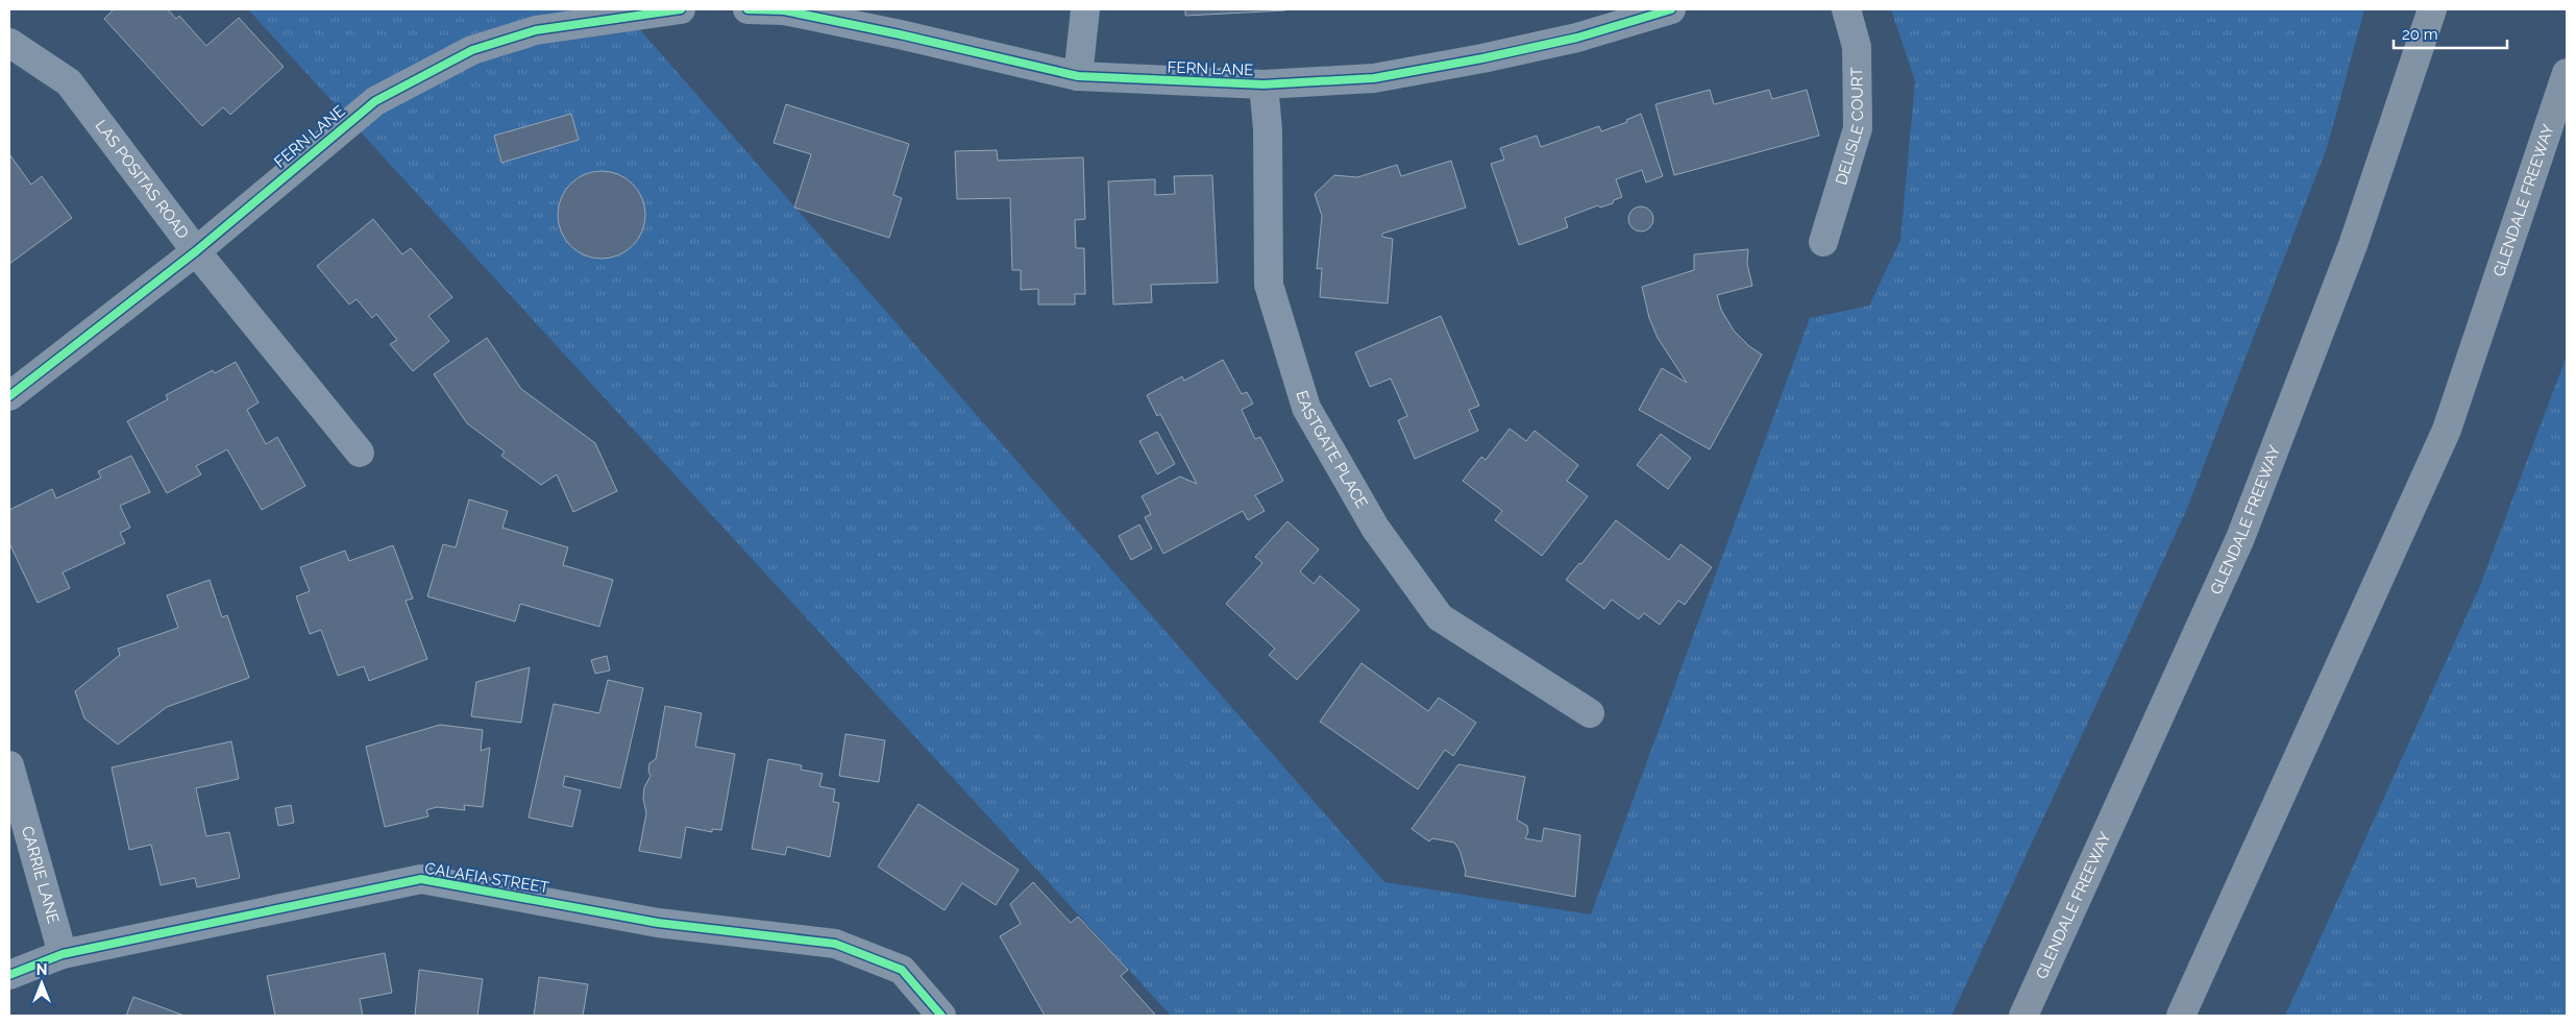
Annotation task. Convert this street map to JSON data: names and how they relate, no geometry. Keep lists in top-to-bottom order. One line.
{"streets":{"highway":["GLENDALE FREEWAY"],"street":["FERN LANE","DELISLE COURT","LAS POSITAS ROAD","EASTGATE PLACE","CARRIE LANE","CALAFIA STREET"]},"crossings":[["FERN LANE","LAS POSITAS ROAD"],["FERN LANE","EASTGATE PLACE"],["CARRIE LANE","CALAFIA STREET"]],"scale_bar":"20 m","north":"top"}
